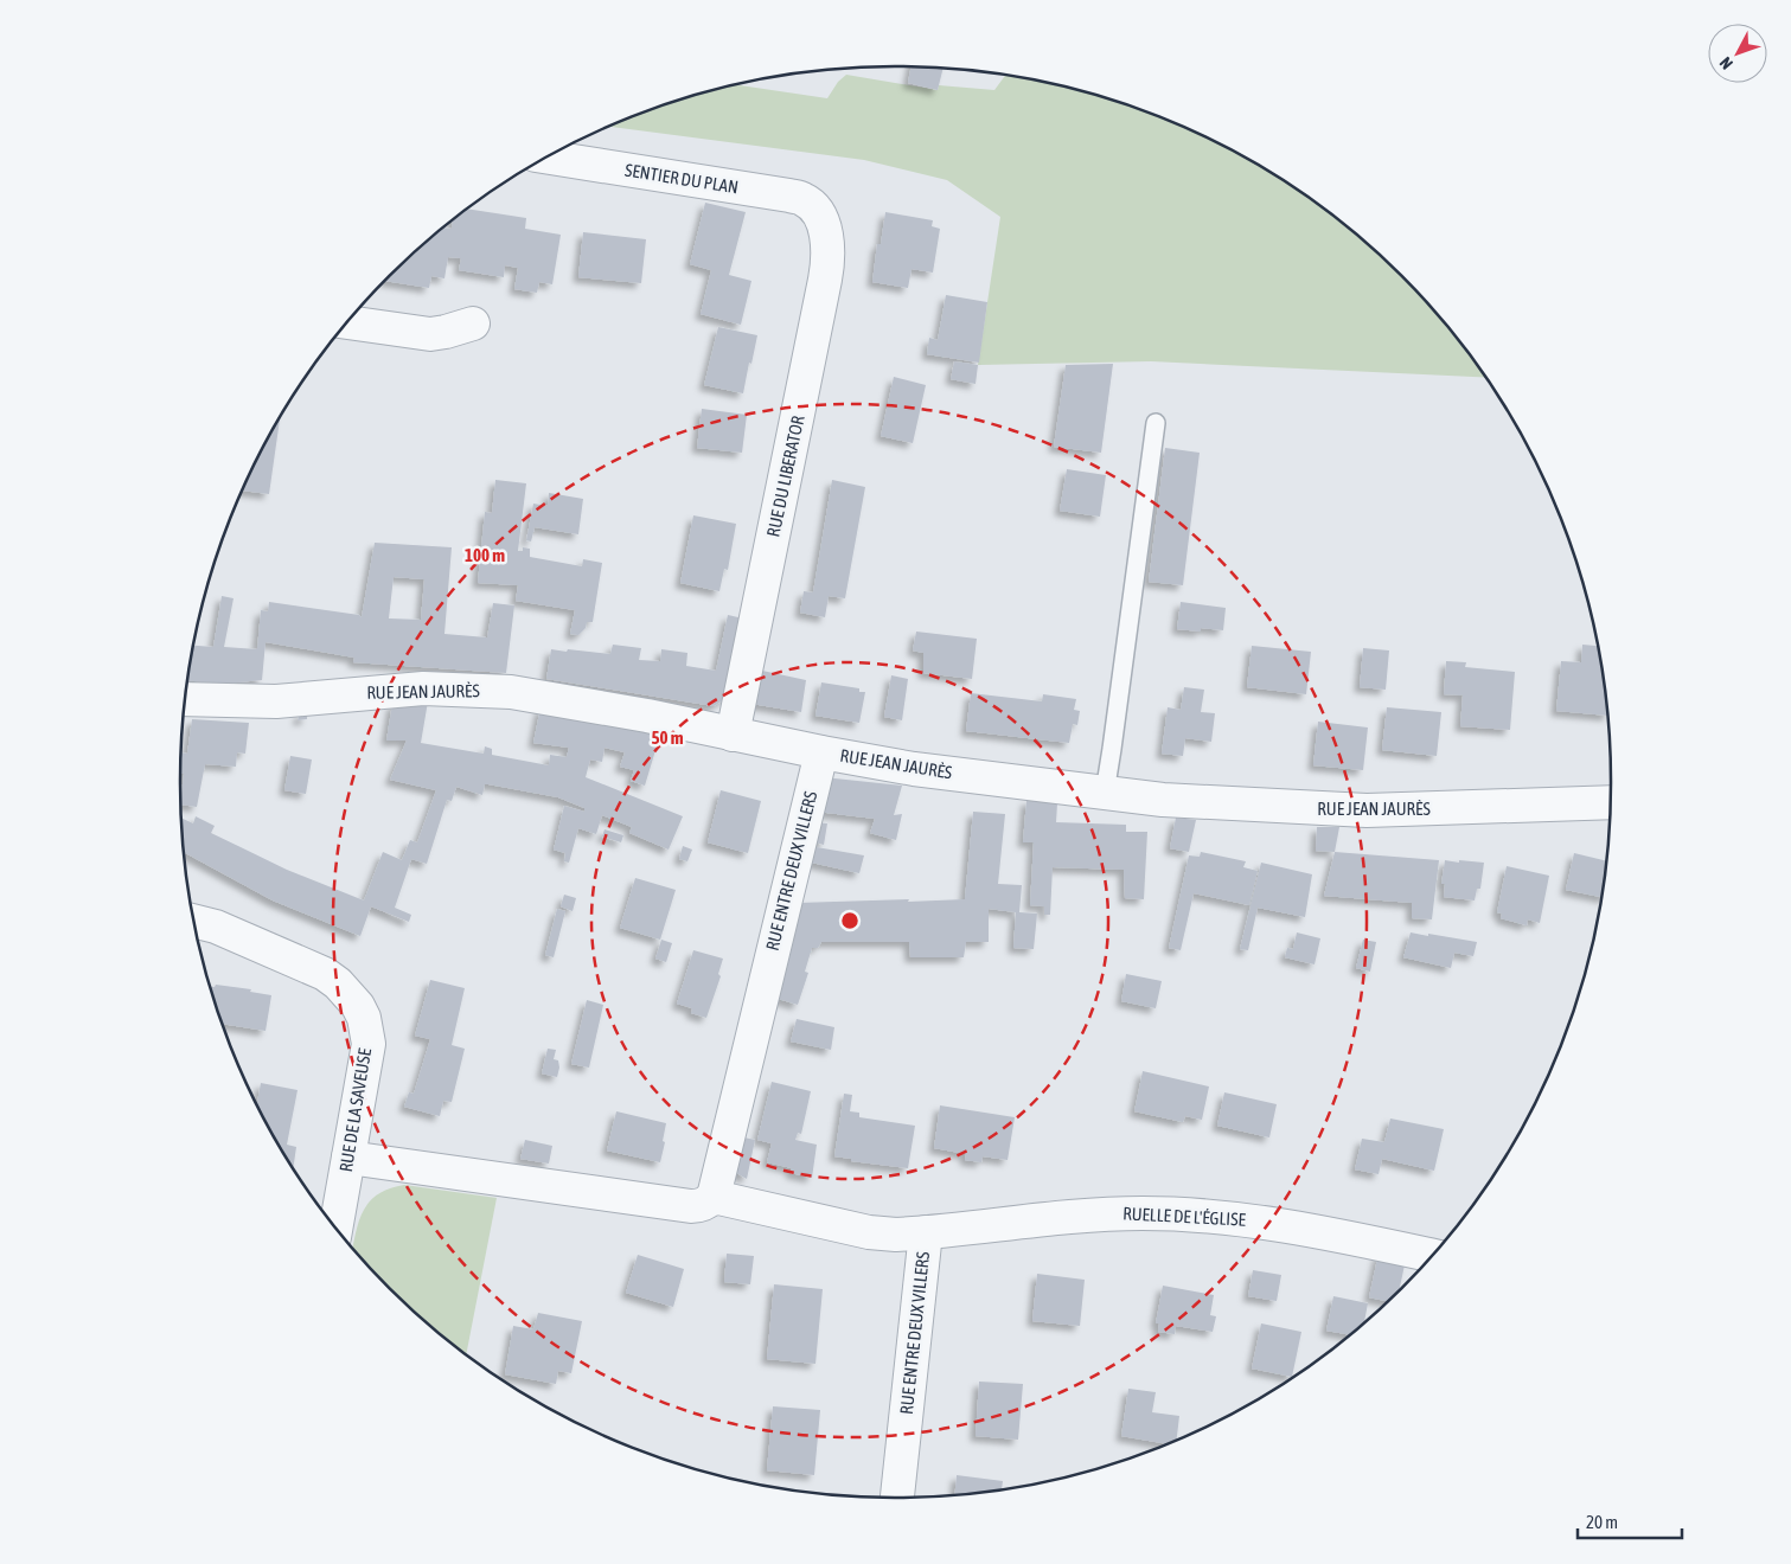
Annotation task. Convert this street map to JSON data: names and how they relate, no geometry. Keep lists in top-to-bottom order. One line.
{"streets":{"street":["SENTIER DU PLAN","RUE DU LIBERATOR","RUE JEAN JAURÈS","RUE ENTRE DEUX VILLERS","RUE DE LA SAVEUSE","RUELLE DE L'ÉGLISE"]},"crossings":[["SENTIER DU PLAN","RUE DU LIBERATOR"],["RUE DU LIBERATOR","RUE JEAN JAURÈS"],["RUE JEAN JAURÈS","RUE ENTRE DEUX VILLERS"],["RUE ENTRE DEUX VILLERS","RUELLE DE L'ÉGLISE"]],"scale_bar":"20 m","north":"bottom left","rings":["100 m","50 m"]}
